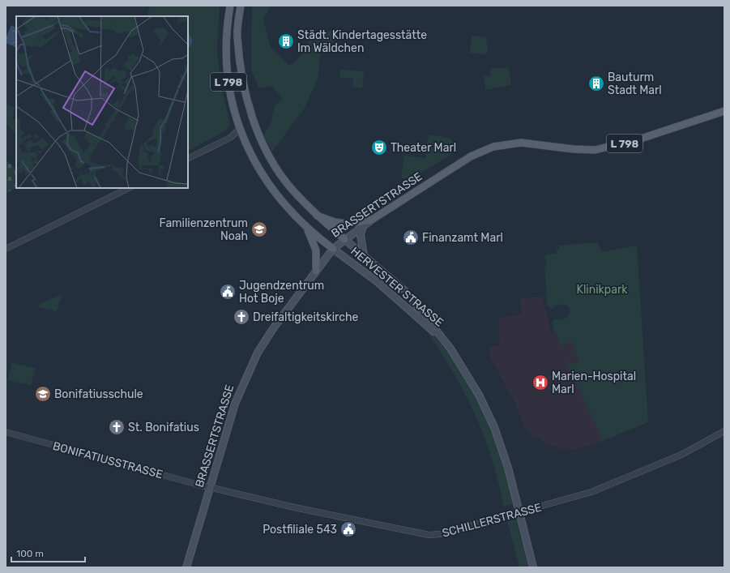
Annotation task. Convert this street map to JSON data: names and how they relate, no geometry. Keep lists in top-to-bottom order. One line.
{"streets":{"main road":["L 798","BRASSERTSTRASSE","HERVESTER STRASSE"],"street":["BONIFATIUSSTRASSE","SCHILLERSTRASSE"]},"crossings":[["L 798","BRASSERTSTRASSE"],["L 798","HERVESTER STRASSE"],["BRASSERTSTRASSE","HERVESTER STRASSE"],["BRASSERTSTRASSE","BONIFATIUSSTRASSE"],["BRASSERTSTRASSE","SCHILLERSTRASSE"],["HERVESTER STRASSE","SCHILLERSTRASSE"],["BONIFATIUSSTRASSE","SCHILLERSTRASSE"]],"parks":["Klinikpark"],"places":{"building":["Städt. Kindertagesstätte Im Wäldchen","Bauturm Stadt Marl"],"theatre":["Theater Marl"],"school or university":["Familienzentrum Noah","Bonifatiusschule"],"public building":["Finanzamt Marl","Jugendzentrum Hot Boje","Postfiliale 543"],"church":["Dreifaltigkeitskirche","St. Bonifatius"],"hospital":["Marien-Hospital Marl"]},"scale_bar":"100 m"}
